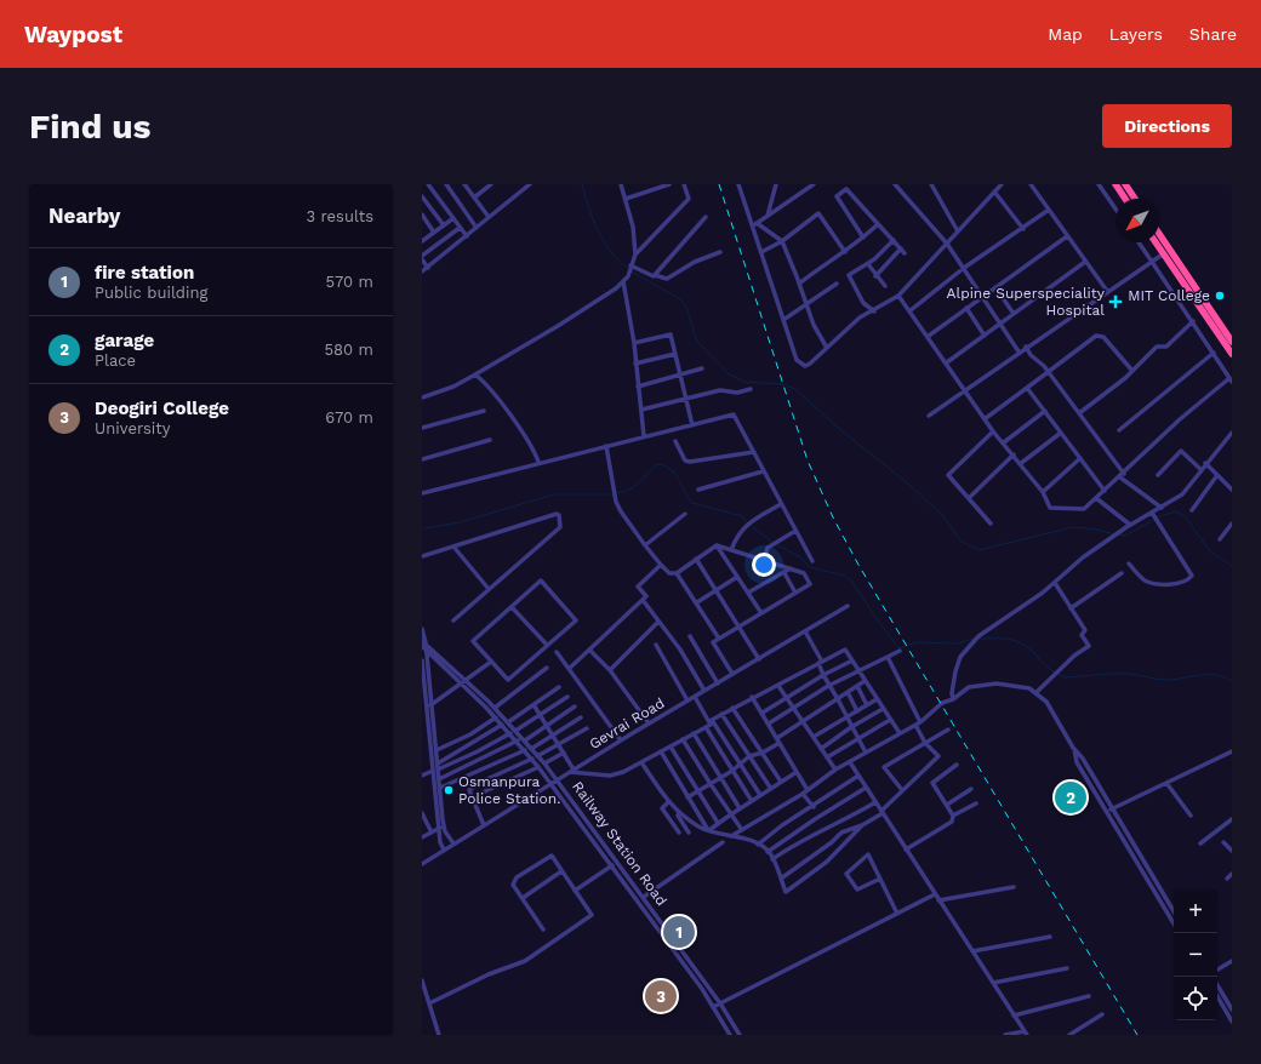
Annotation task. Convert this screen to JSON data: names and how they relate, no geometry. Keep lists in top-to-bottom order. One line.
{"streets":{"street":["Gevrai Road","Railway Station Road"]},"crossings":[["Gevrai Road","Railway Station Road"]],"places":{"other":["MIT College","Osmanpura Police Station."],"health":["Alpine Superspeciality Hospital"]},"north":"bottom left","page":{"header":"Waypost","nav":["Map","Layers","Share"],"buttons":"Directions","title":"Find us","heading":["Nearby","3 results"],"list":[{"mark":"1","name":"fire station","note":"Public building","value":"570 m"},{"mark":"2","name":"garage","note":"Place","value":"580 m"},{"mark":"3","name":"Deogiri College","note":"University","value":"670 m"}],"pins":["2","1","3"],"map_buttons":["+","−"]}}
